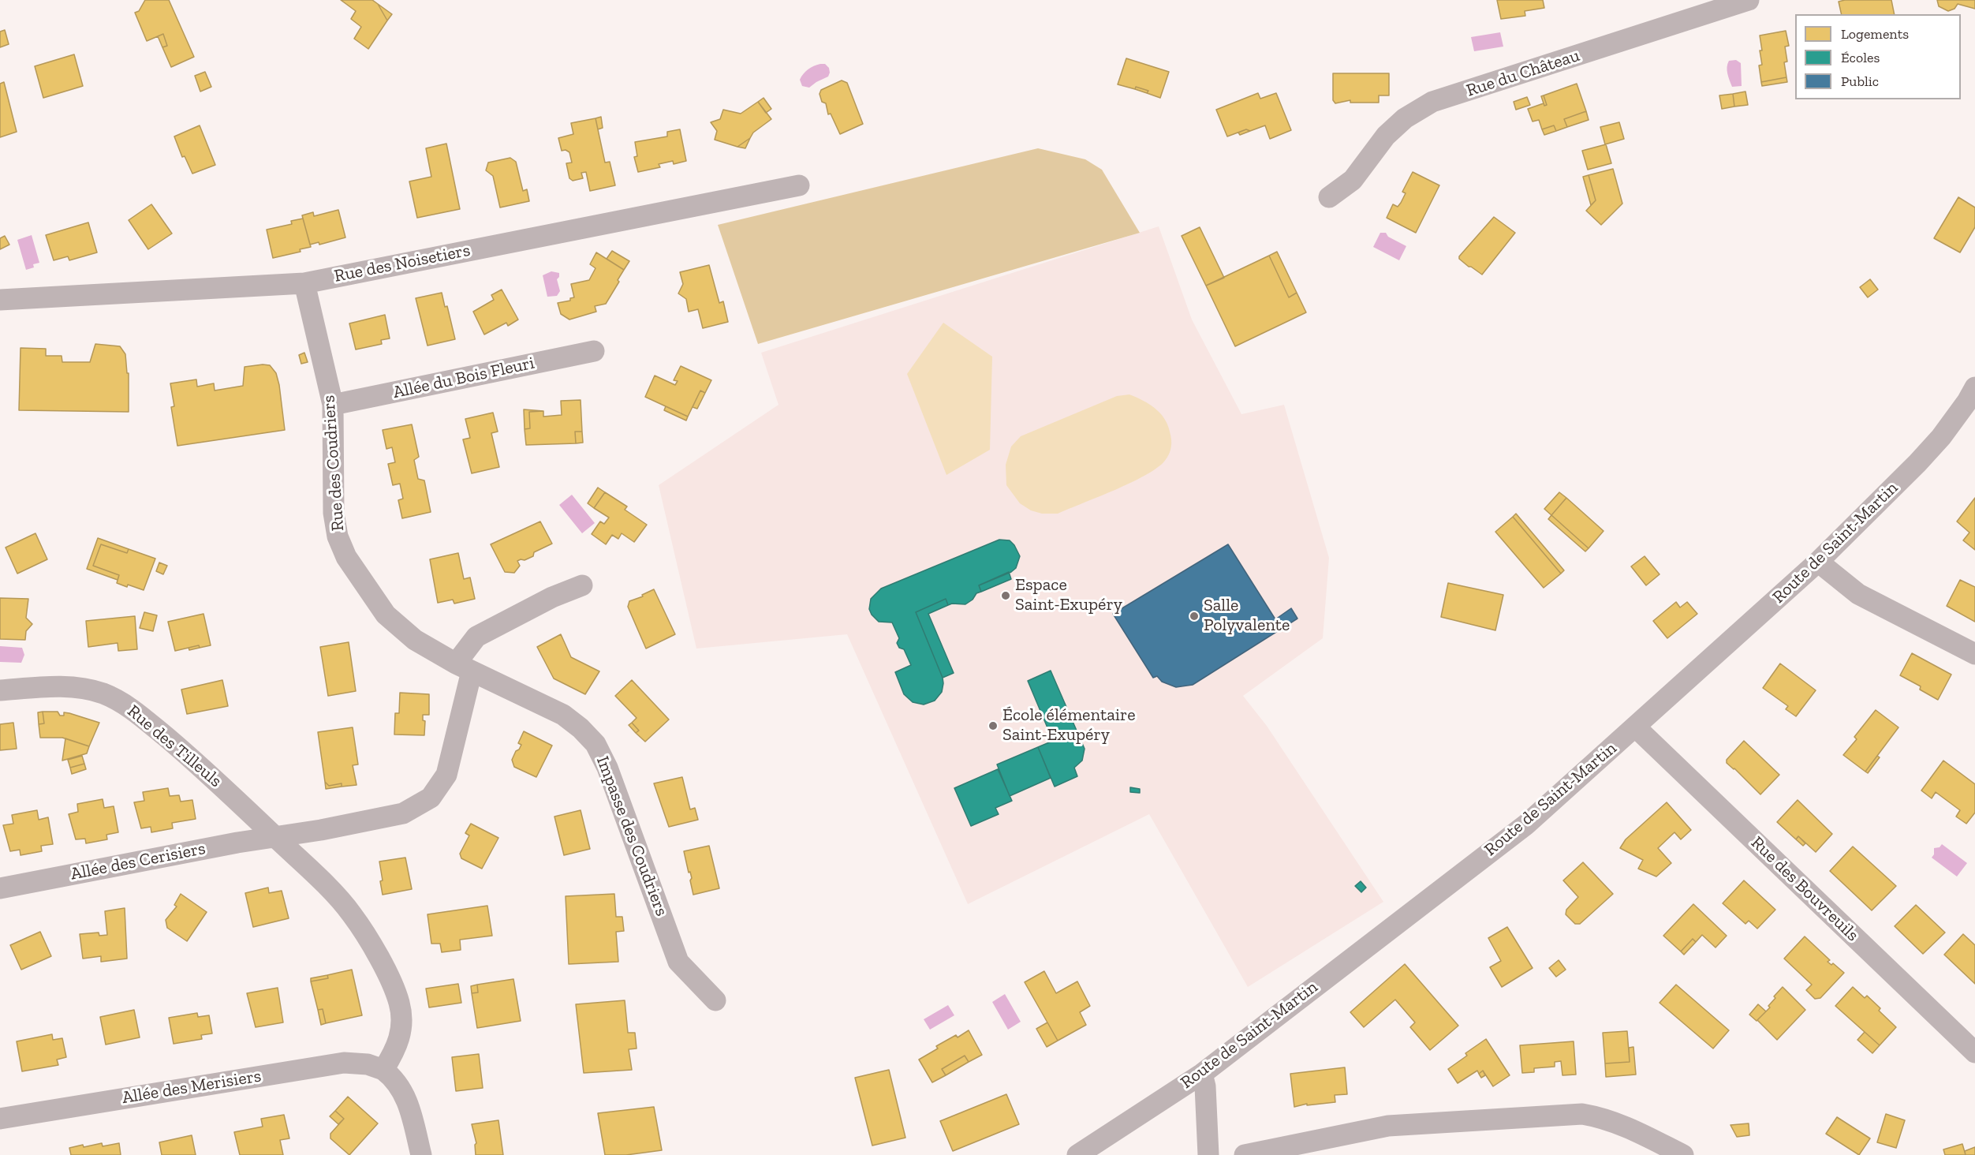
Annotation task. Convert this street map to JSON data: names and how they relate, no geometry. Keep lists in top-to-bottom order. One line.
{"streets":{"street":["Rue du Château","Rue des Noisetiers","Allée du Bois Fleuri","Rue des Coudriers","Route de Saint-Martin","Rue des Tilleuls","Impasse des Coudriers","Allée des Cerisiers","Rue des Bouvreuils","Allée des Merisiers"]},"crossings":[["Rue des Noisetiers","Rue des Coudriers"],["Allée du Bois Fleuri","Rue des Coudriers"],["Rue des Coudriers","Impasse des Coudriers"],["Rue des Coudriers","Allée des Cerisiers"],["Route de Saint-Martin","Rue des Bouvreuils"],["Rue des Tilleuls","Allée des Cerisiers"],["Rue des Tilleuls","Allée des Merisiers"],["Impasse des Coudriers","Allée des Cerisiers"]],"places":["Espace Saint-Exupéry","Salle Polyvalente","École élémentaire Saint-Exupéry"],"legend":["Logements","Écoles","Public"]}
